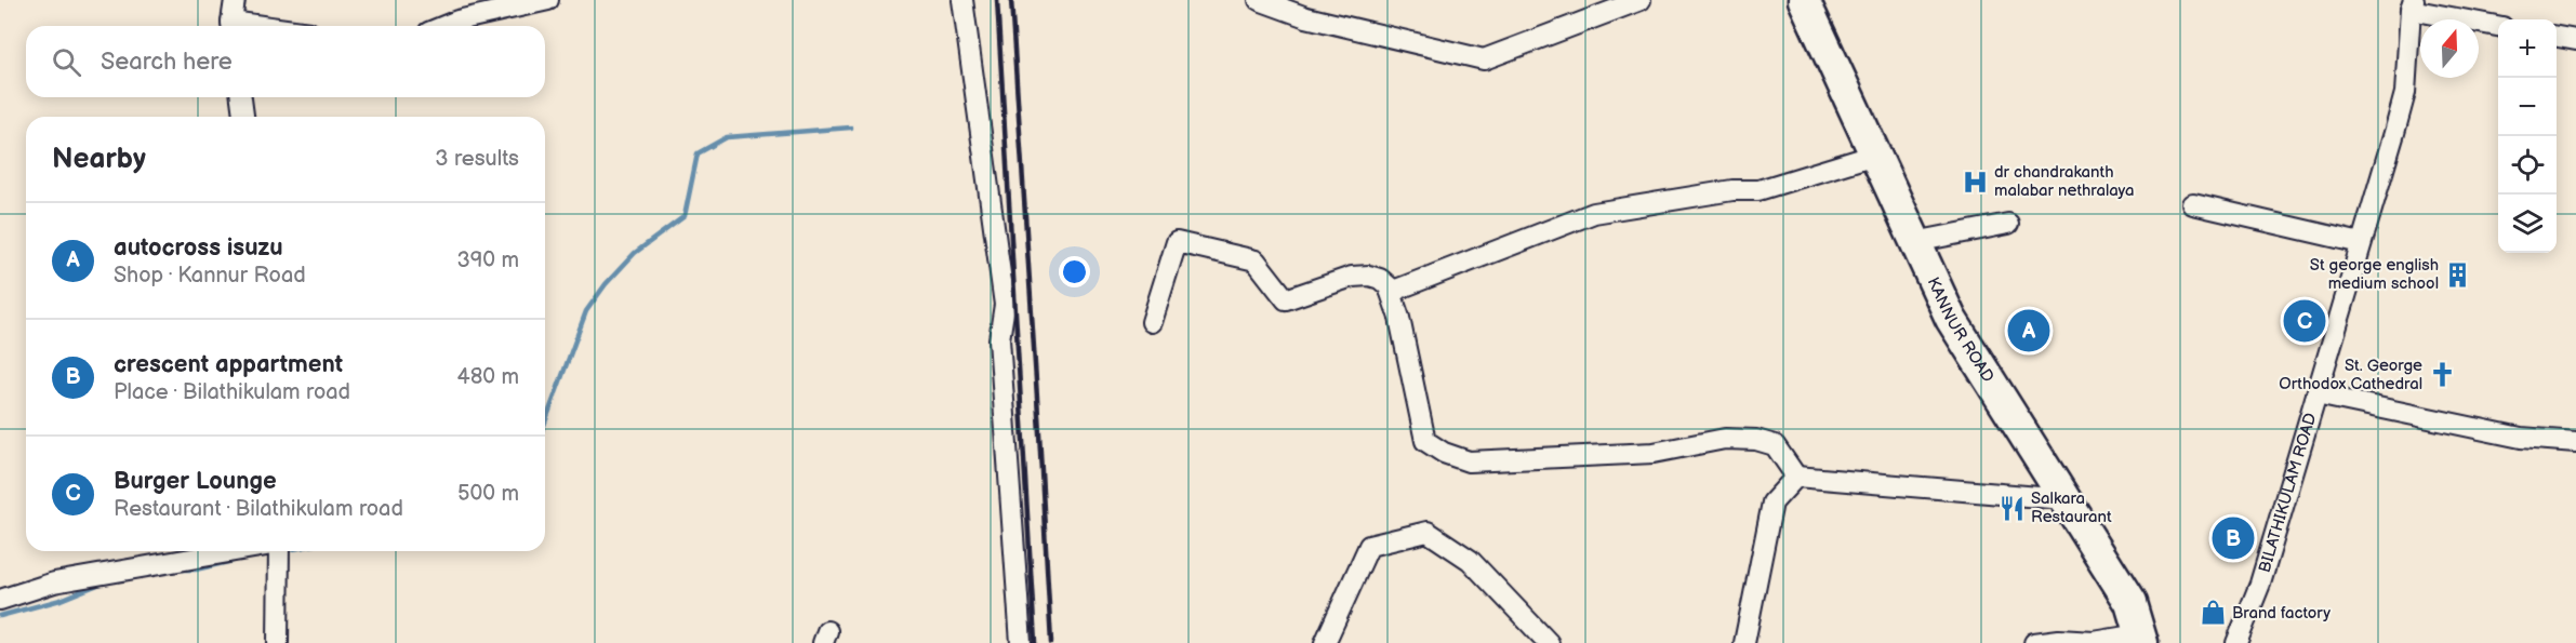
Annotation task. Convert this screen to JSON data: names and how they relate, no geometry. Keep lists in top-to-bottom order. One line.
{"streets":{"main road":["KANNUR ROAD"],"street":["BILATHIKULAM ROAD"]},"places":{"hospital":["dr chandrakanth malabar nethralaya"],"building":["St george english medium school"],"church":["St. George Orthodox Cathedral"],"restaurant":["Salkara Restaurant"],"shop":["Brand factory"]},"north":"top","page":{"map_buttons":["+","−"],"search":"Search here","heading":["Nearby","3 results"],"list":[{"mark":"A","name":"autocross isuzu","note":"Shop · Kannur Road","value":"390 m"},{"mark":"B","name":"crescent appartment","note":"Place · Bilathikulam road","value":"480 m"},{"mark":"C","name":"Burger Lounge","note":"Restaurant · Bilathikulam road","value":"500 m"}],"pins":["C","A","B"]}}
